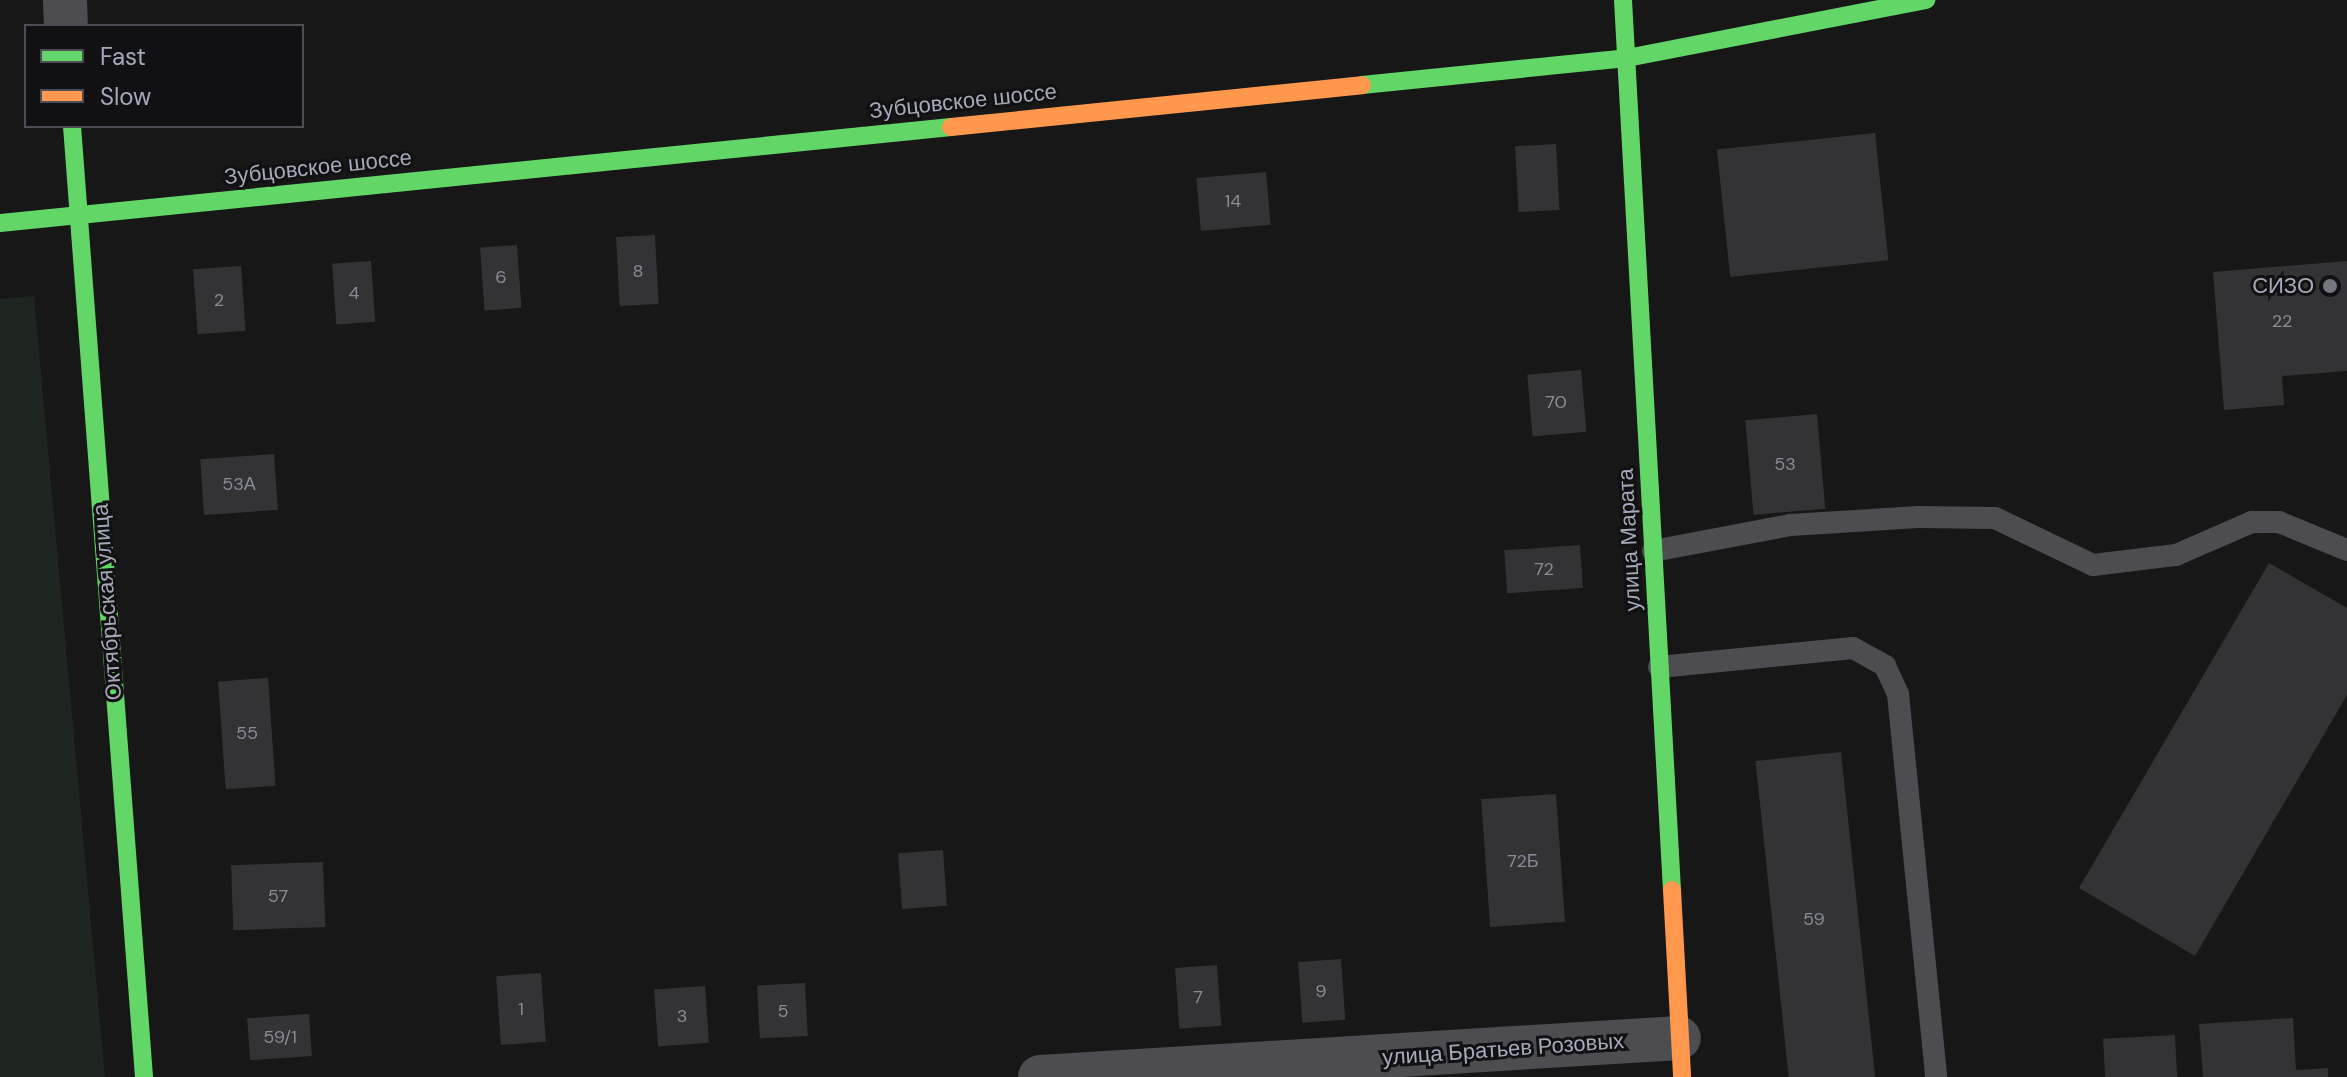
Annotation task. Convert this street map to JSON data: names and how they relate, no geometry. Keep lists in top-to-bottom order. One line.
{"streets":{"street":["Зубцовское шоссе","улица Марата","Октябрьская улица","улица Братьев Розовых"]},"crossings":[["Зубцовское шоссе","улица Марата"],["Зубцовское шоссе","Октябрьская улица"],["улица Марата","улица Братьев Розовых"]],"places":["СИЗО"],"house_numbers":["14","8","6","4","2","22","70","53","53А","72","55","72Б","57","59","9","7","1","5","3","59/1"],"legend":["Fast","Slow"]}
